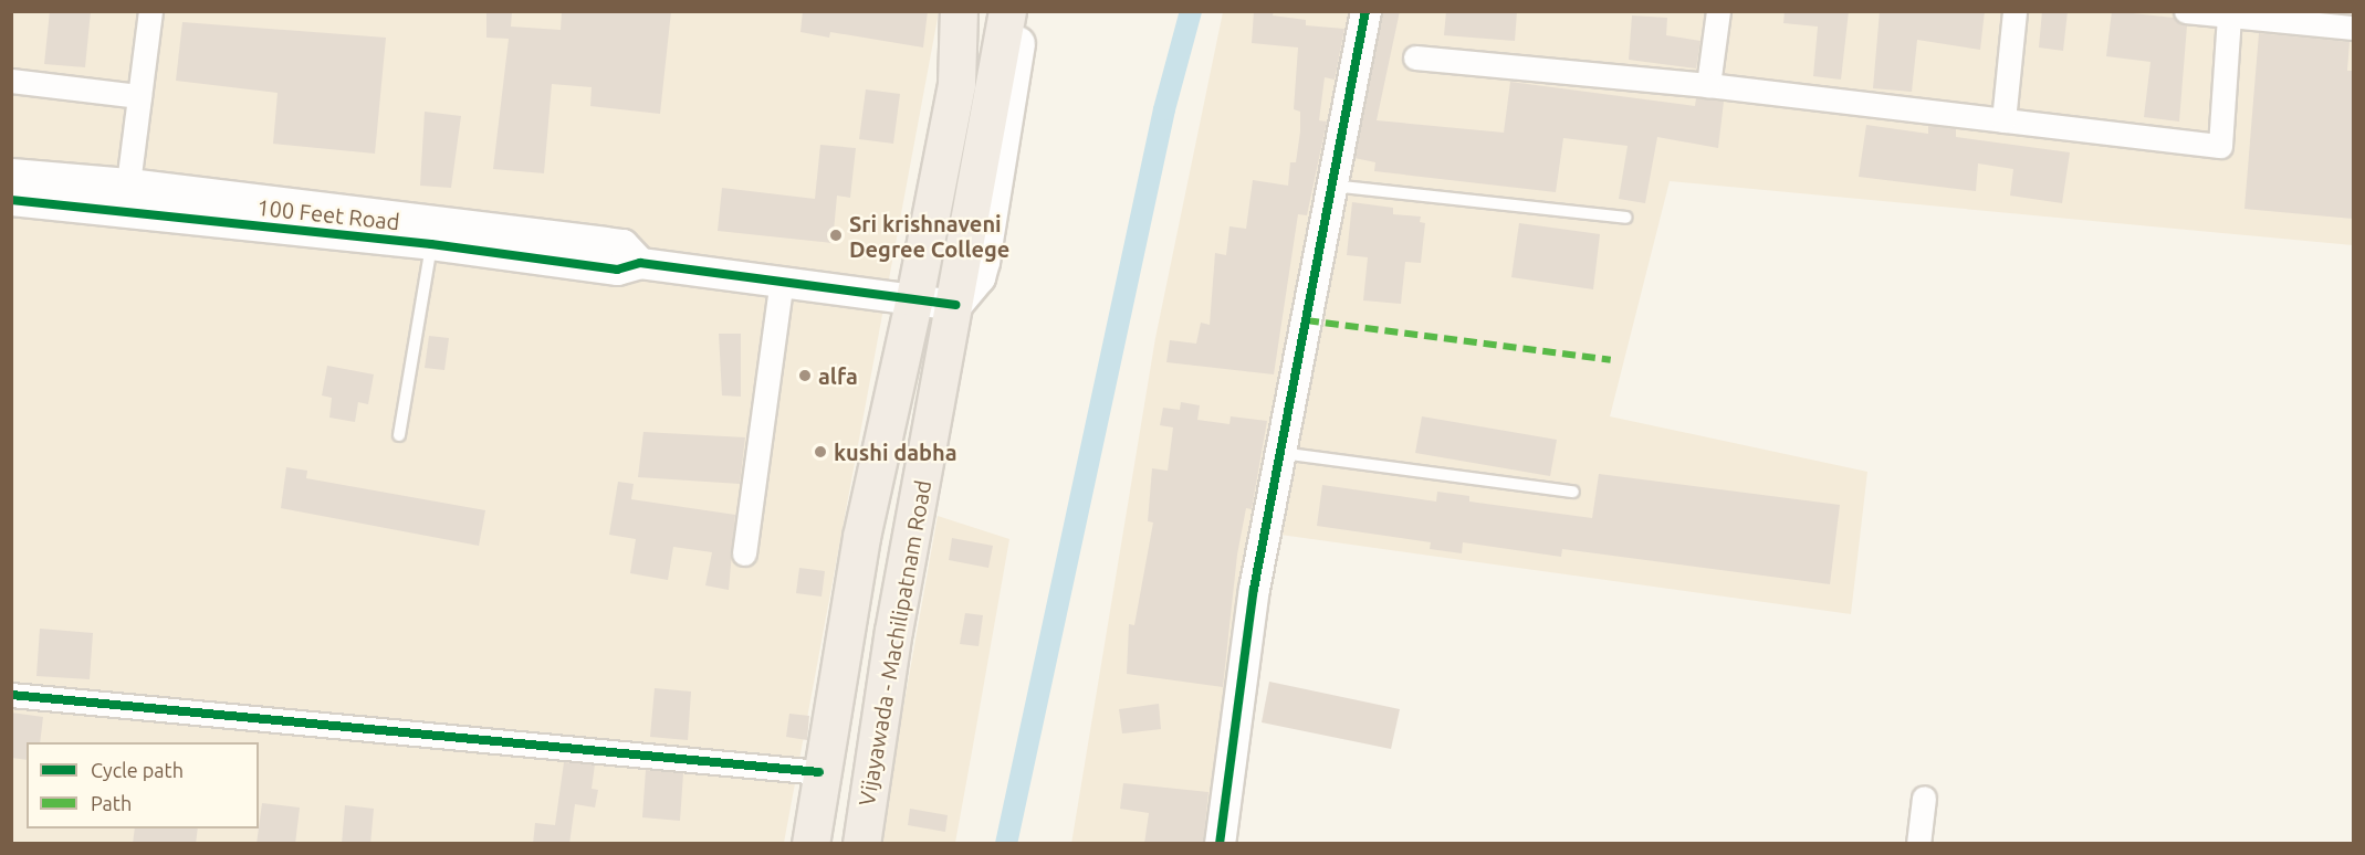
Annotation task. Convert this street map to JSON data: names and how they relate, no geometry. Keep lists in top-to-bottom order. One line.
{"streets":{"highway":["Vijayawada - Machilipatnam Road"],"street":["100 Feet Road"]},"places":["Sri krishnaveni Degree College","alfa","kushi dabha"],"legend":["Cycle path","Path"]}
